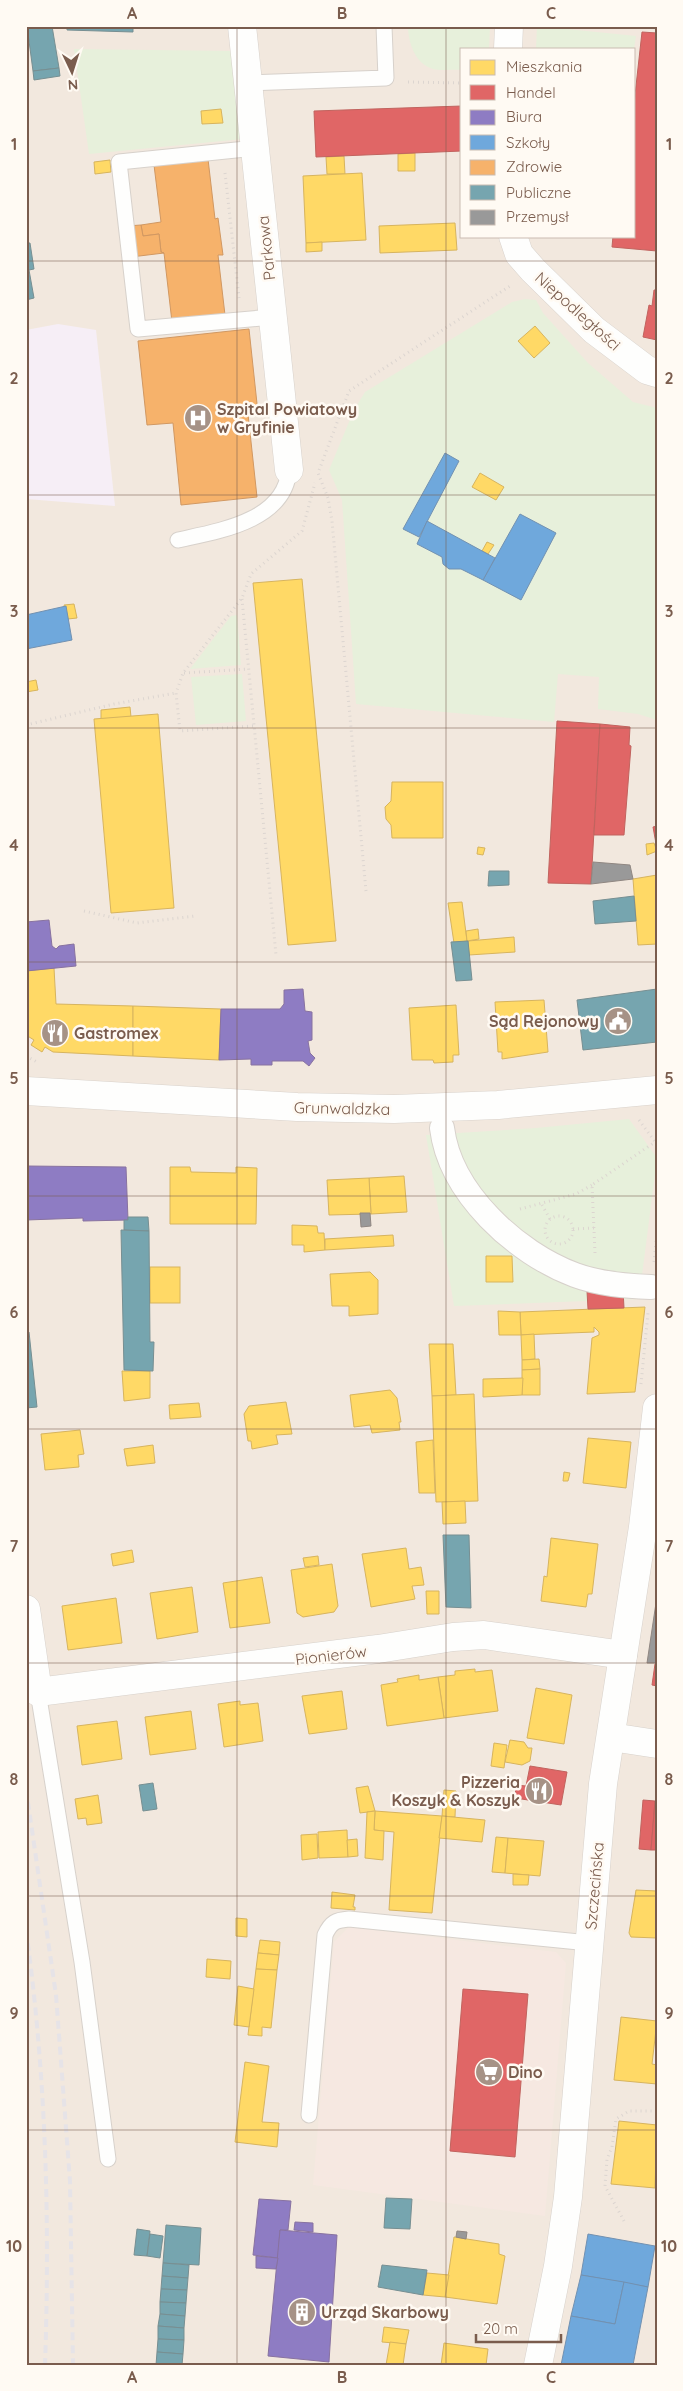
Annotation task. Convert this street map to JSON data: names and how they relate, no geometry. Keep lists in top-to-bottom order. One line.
{"streets":{"street":["Parkowa","Niepodległości","Grunwaldzka","Pionierów","Szczecińska"]},"crossings":[["Pionierów","Szczecińska"]],"places":{"hospital":["Szpital Powiatowy w Gryfinie"],"public building":["Sąd Rejonowy"],"restaurant":["Gastromex","Pizzeria Koszyk & Koszyk"],"supermarket":["Dino"],"building":["Urząd Skarbowy"]},"legend":["Mieszkania","Handel","Biura","Szkoły","Zdrowie","Publiczne","Przemysł"],"scale_bar":"20 m","north":"bottom","grid":{"columns":["A","B","C"],"rows":["1","2","3","4","5","6","7","8","9","10"]}}
